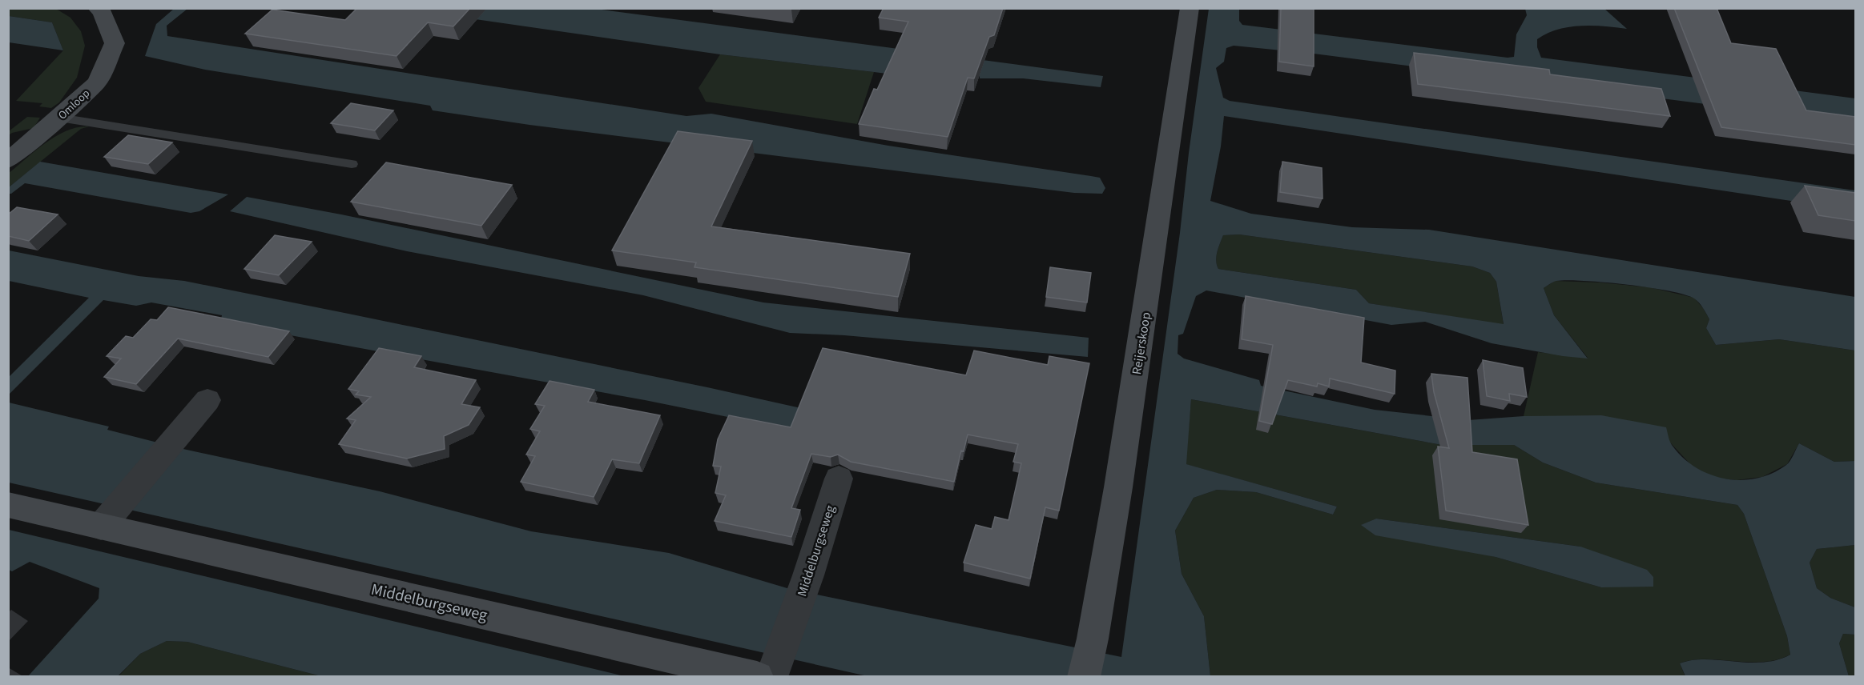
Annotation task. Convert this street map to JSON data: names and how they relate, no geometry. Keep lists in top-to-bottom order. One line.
{"streets":{"street":["Omloop","Reijerskoop","Middelburgseweg"]}}
